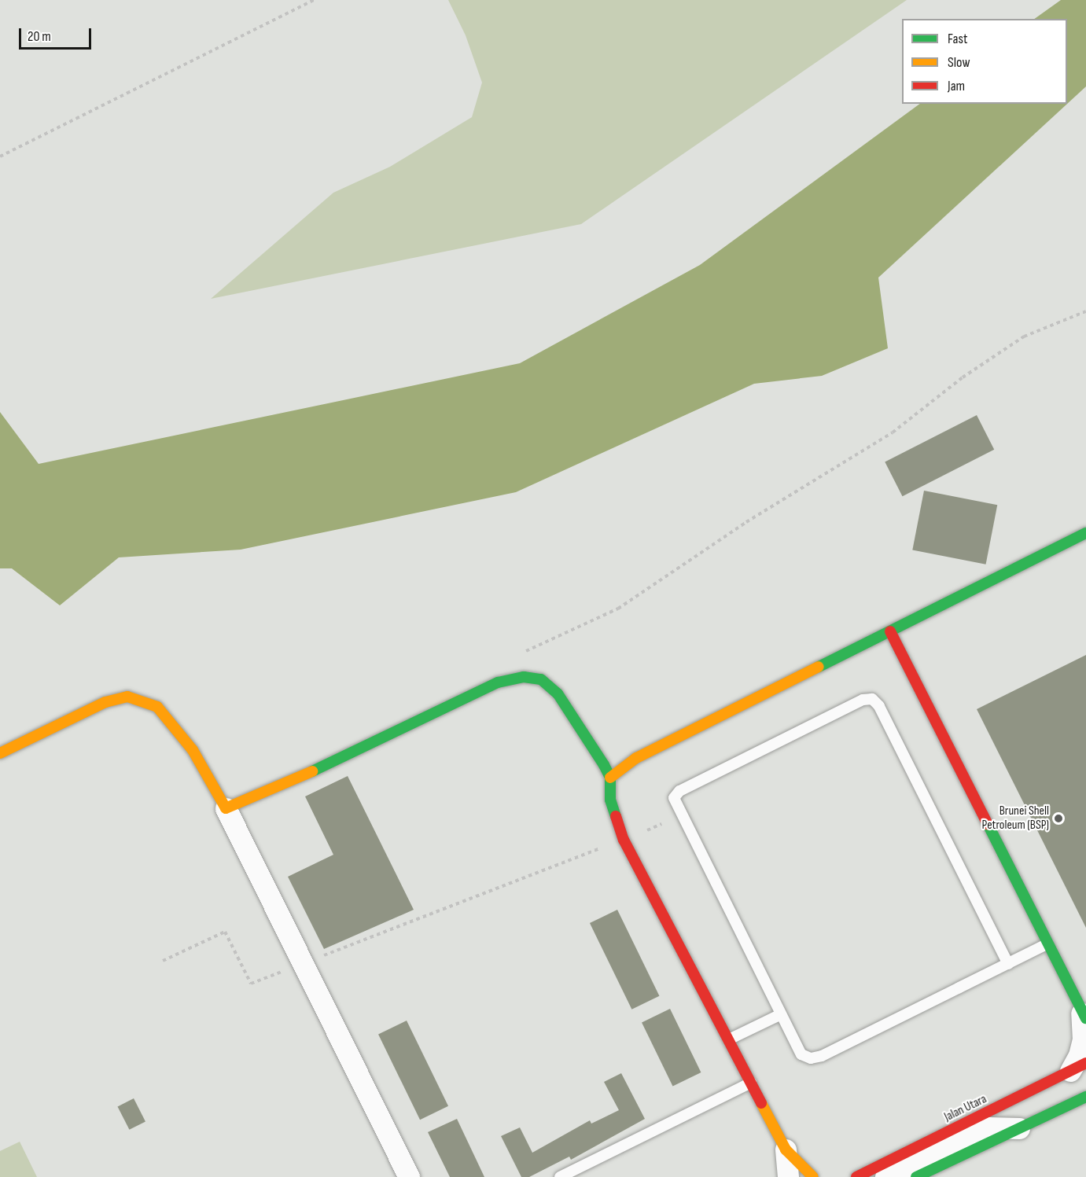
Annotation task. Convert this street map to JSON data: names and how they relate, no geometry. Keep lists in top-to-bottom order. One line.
{"streets":{"street":["Jalan Utara"]},"places":["Brunei Shell Petroleum (BSP)"],"legend":["Fast","Slow","Jam"],"scale_bar":"20 m"}
